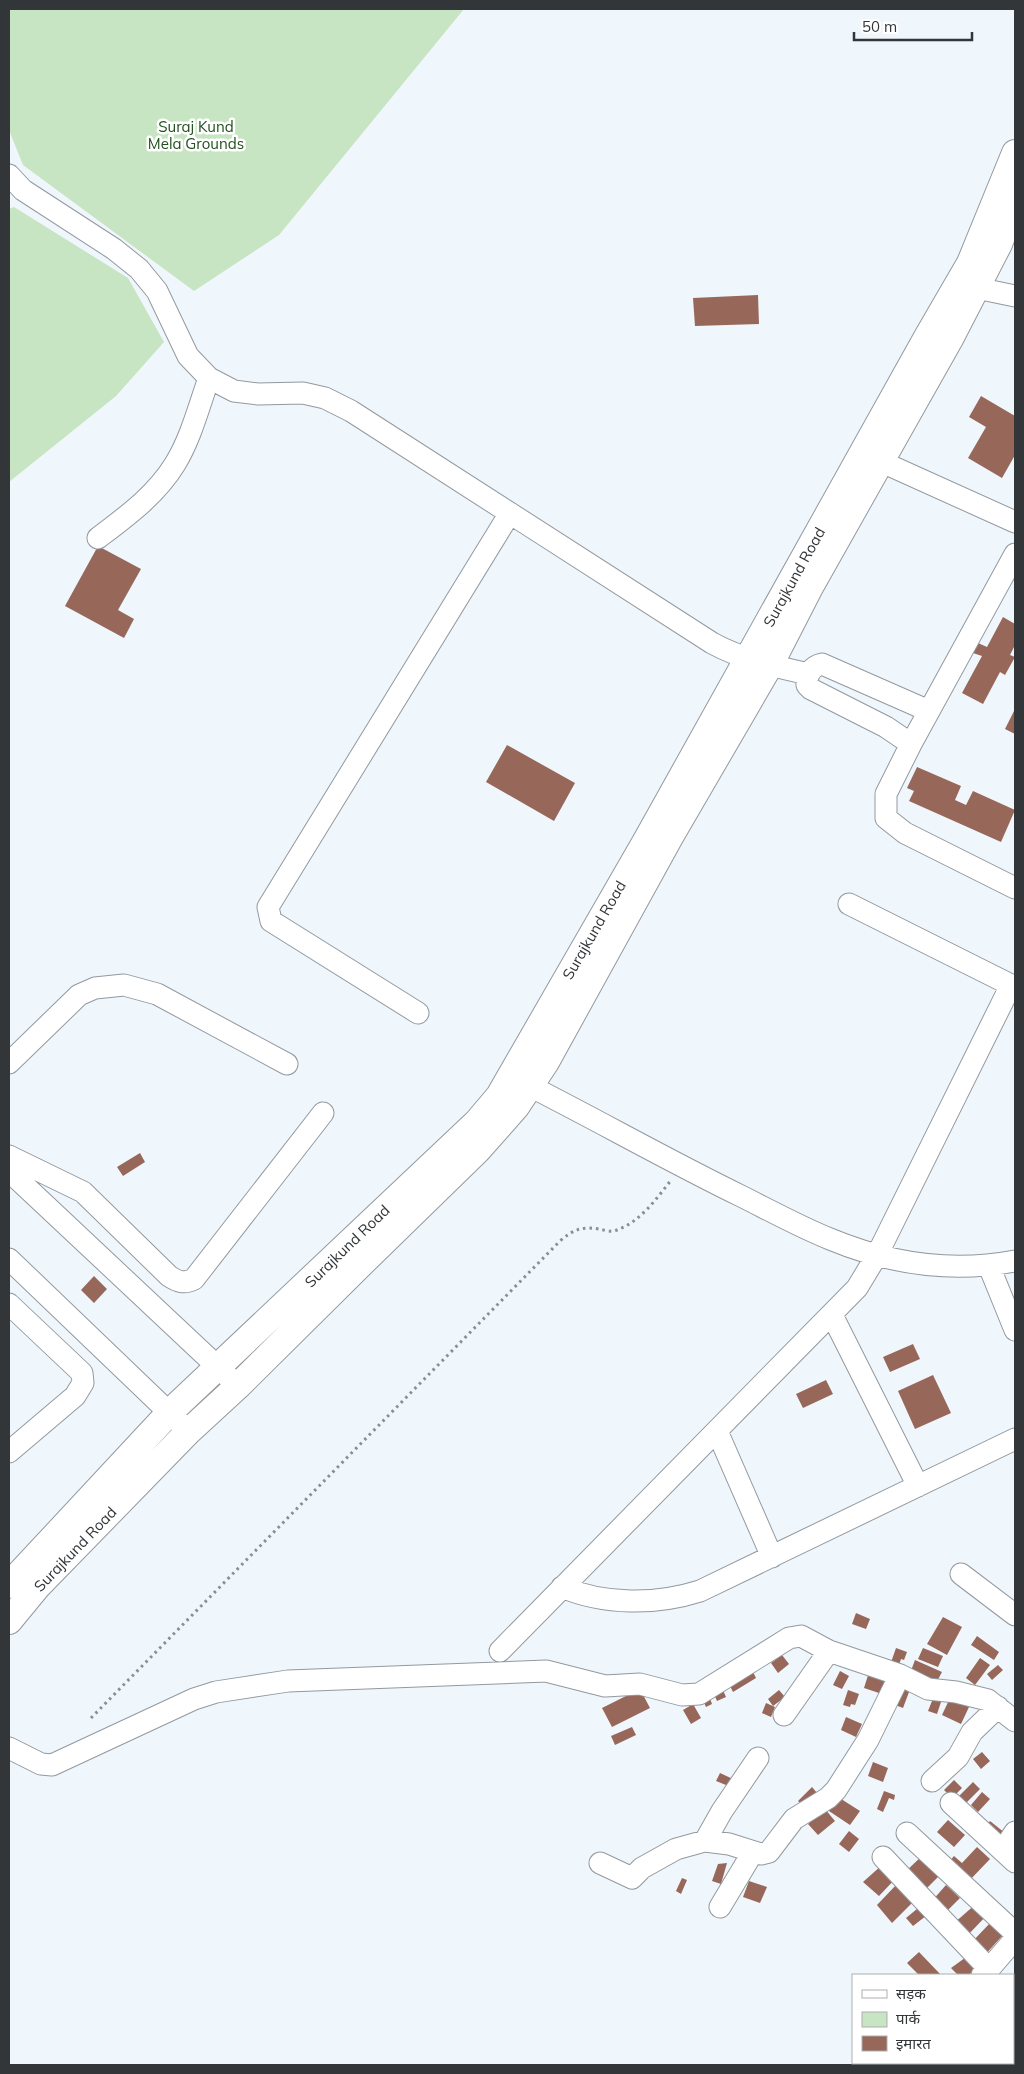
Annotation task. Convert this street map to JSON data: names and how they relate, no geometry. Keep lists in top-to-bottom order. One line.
{"streets":{"main road":["Surajkund Road"]},"parks":["Suraj Kund Mela Grounds"],"legend":["सड़क","पार्क","इमारत"],"scale_bar":"50 m"}
